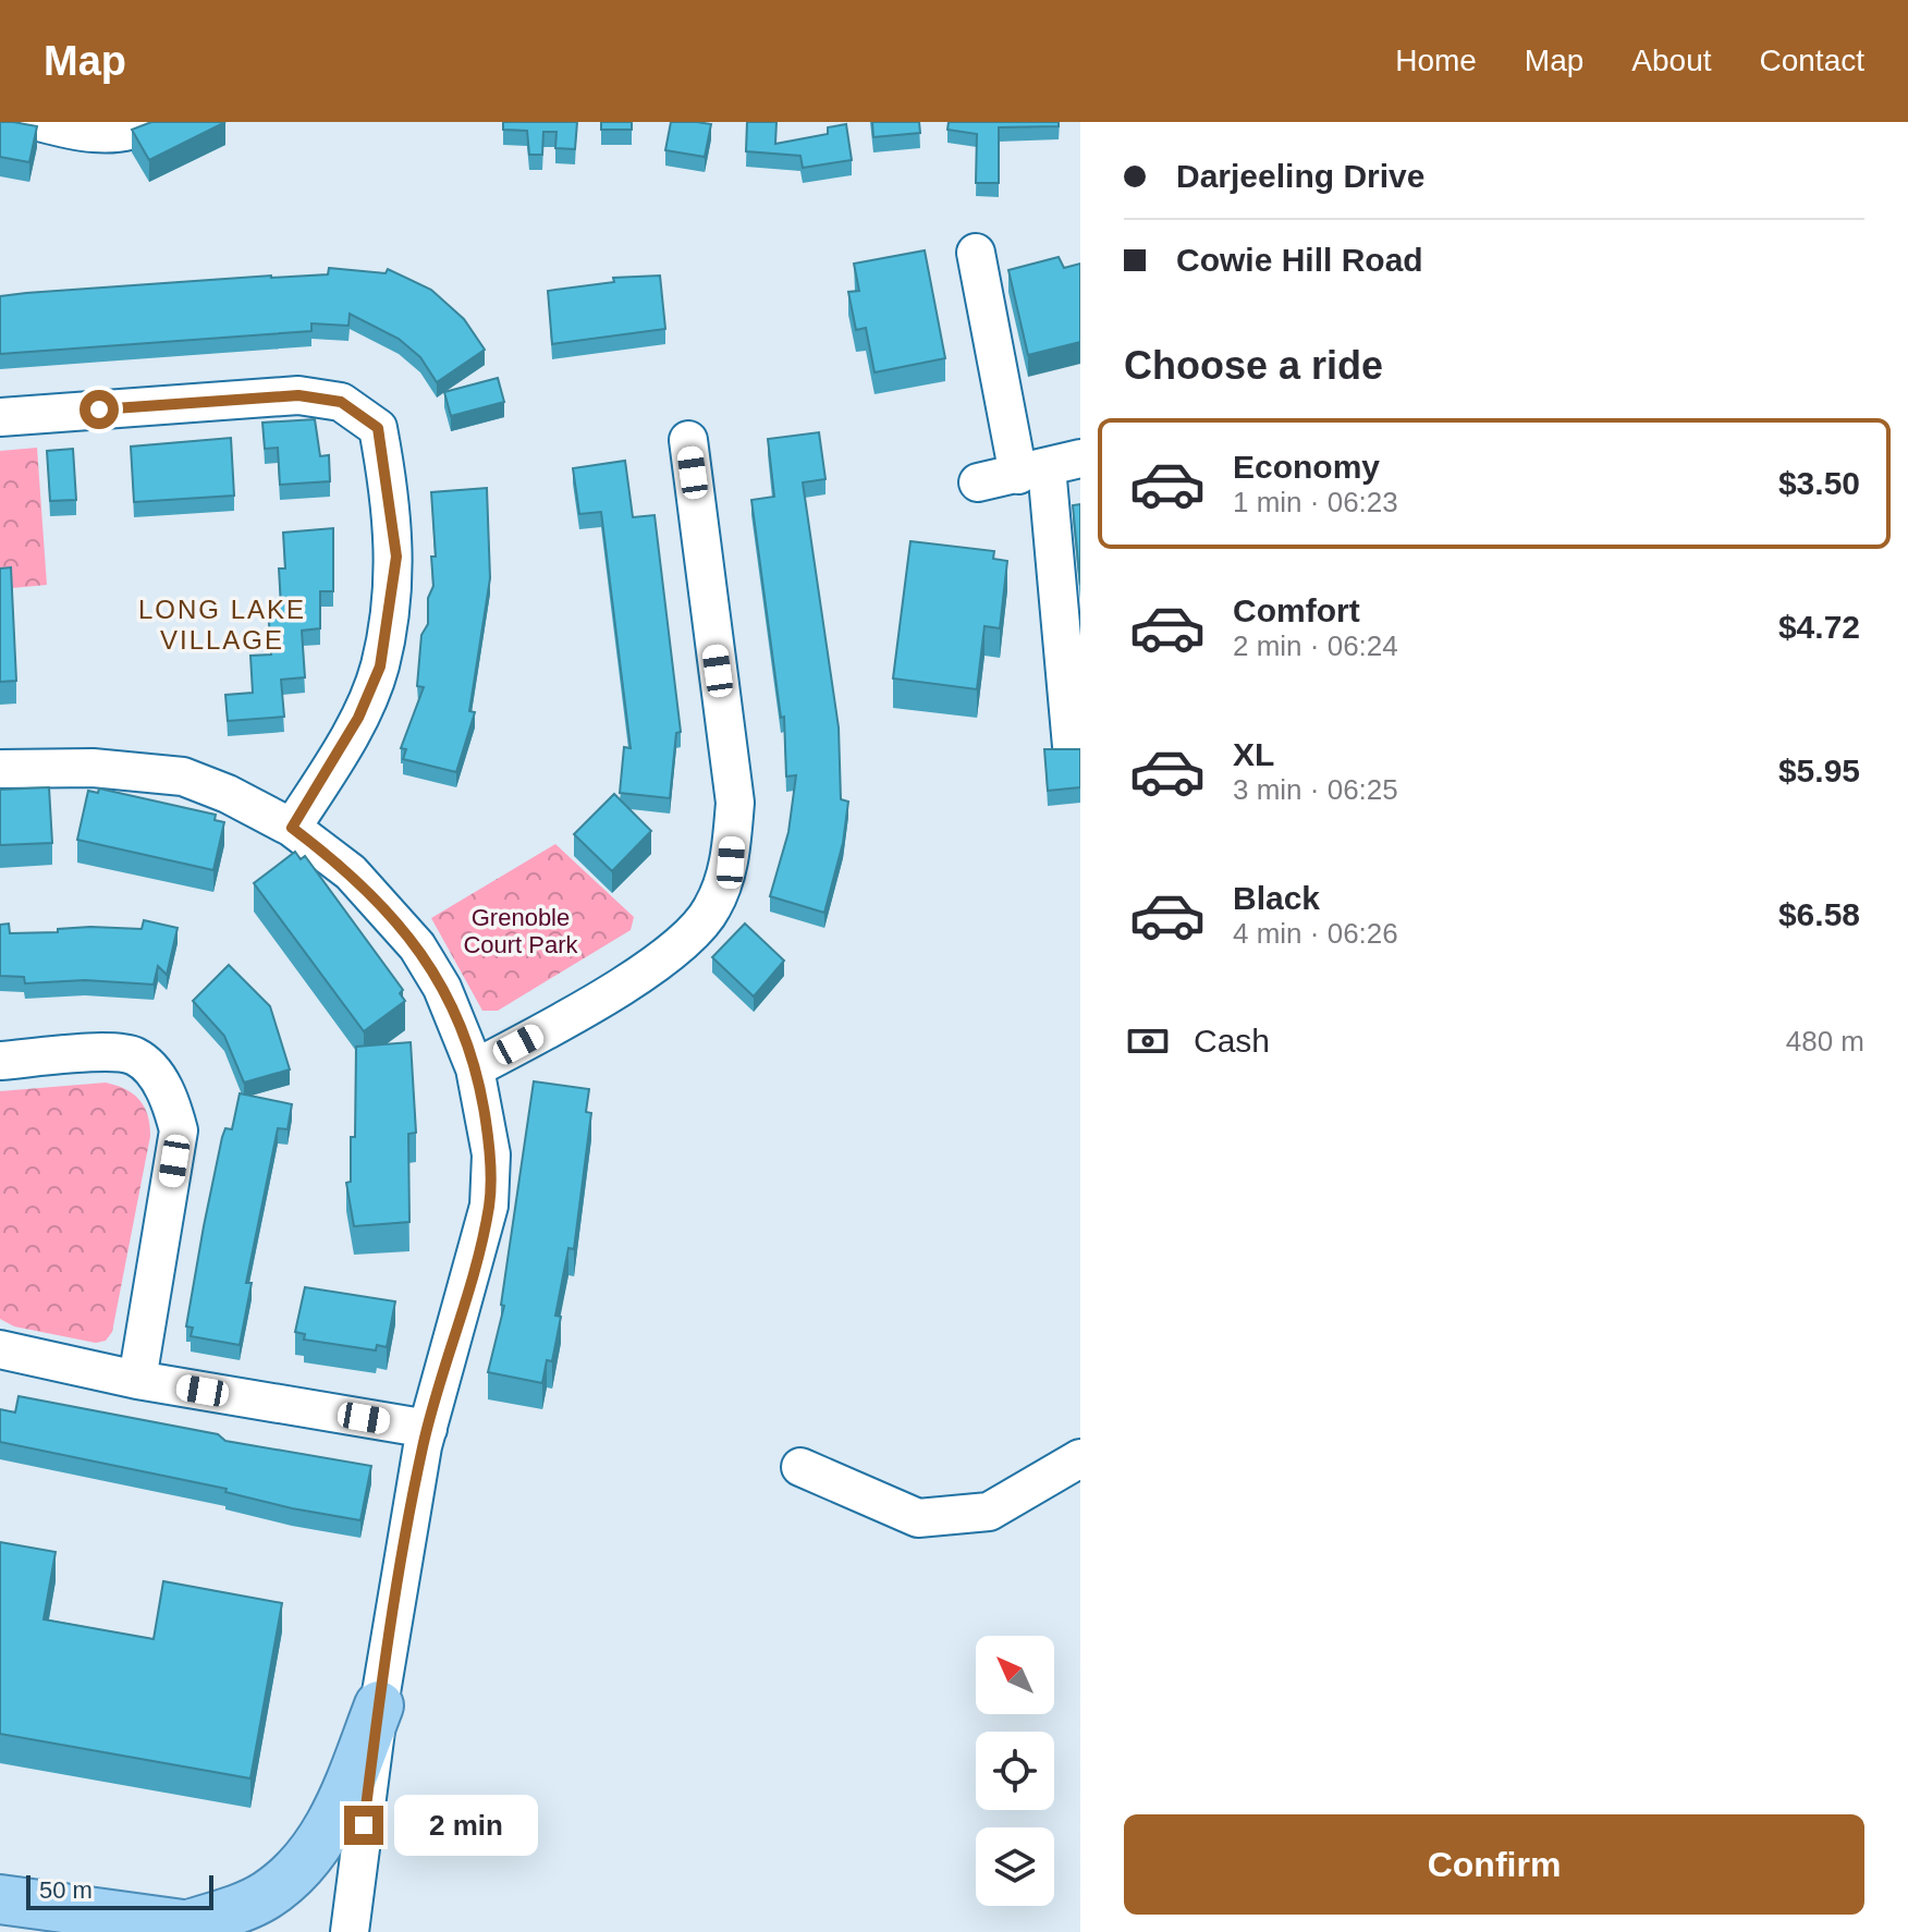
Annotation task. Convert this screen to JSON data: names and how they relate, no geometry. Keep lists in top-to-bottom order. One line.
{"districts":["LONG LAKE VILLAGE"],"parks":["Grenoble Court Park"],"scale_bar":"50 m","north":"top left","page":{"header":"Map","nav":["Home","Map","About","Contact"],"banner":["Darjeeling Drive","Cowie Hill Road"],"heading":"Choose a ride","list":[{"name":"Economy","note":"1 min · 06:23","value":"$3.50"},{"name":"Comfort","note":"2 min · 06:24","value":"$4.72"},{"name":"XL","note":"3 min · 06:25","value":"$5.95"},{"name":"Black","note":"4 min · 06:26","value":"$6.58"}],"pay":["Cash","480 m"],"bubble":"2 min","buttons":"Confirm","scale":"50 m"}}
